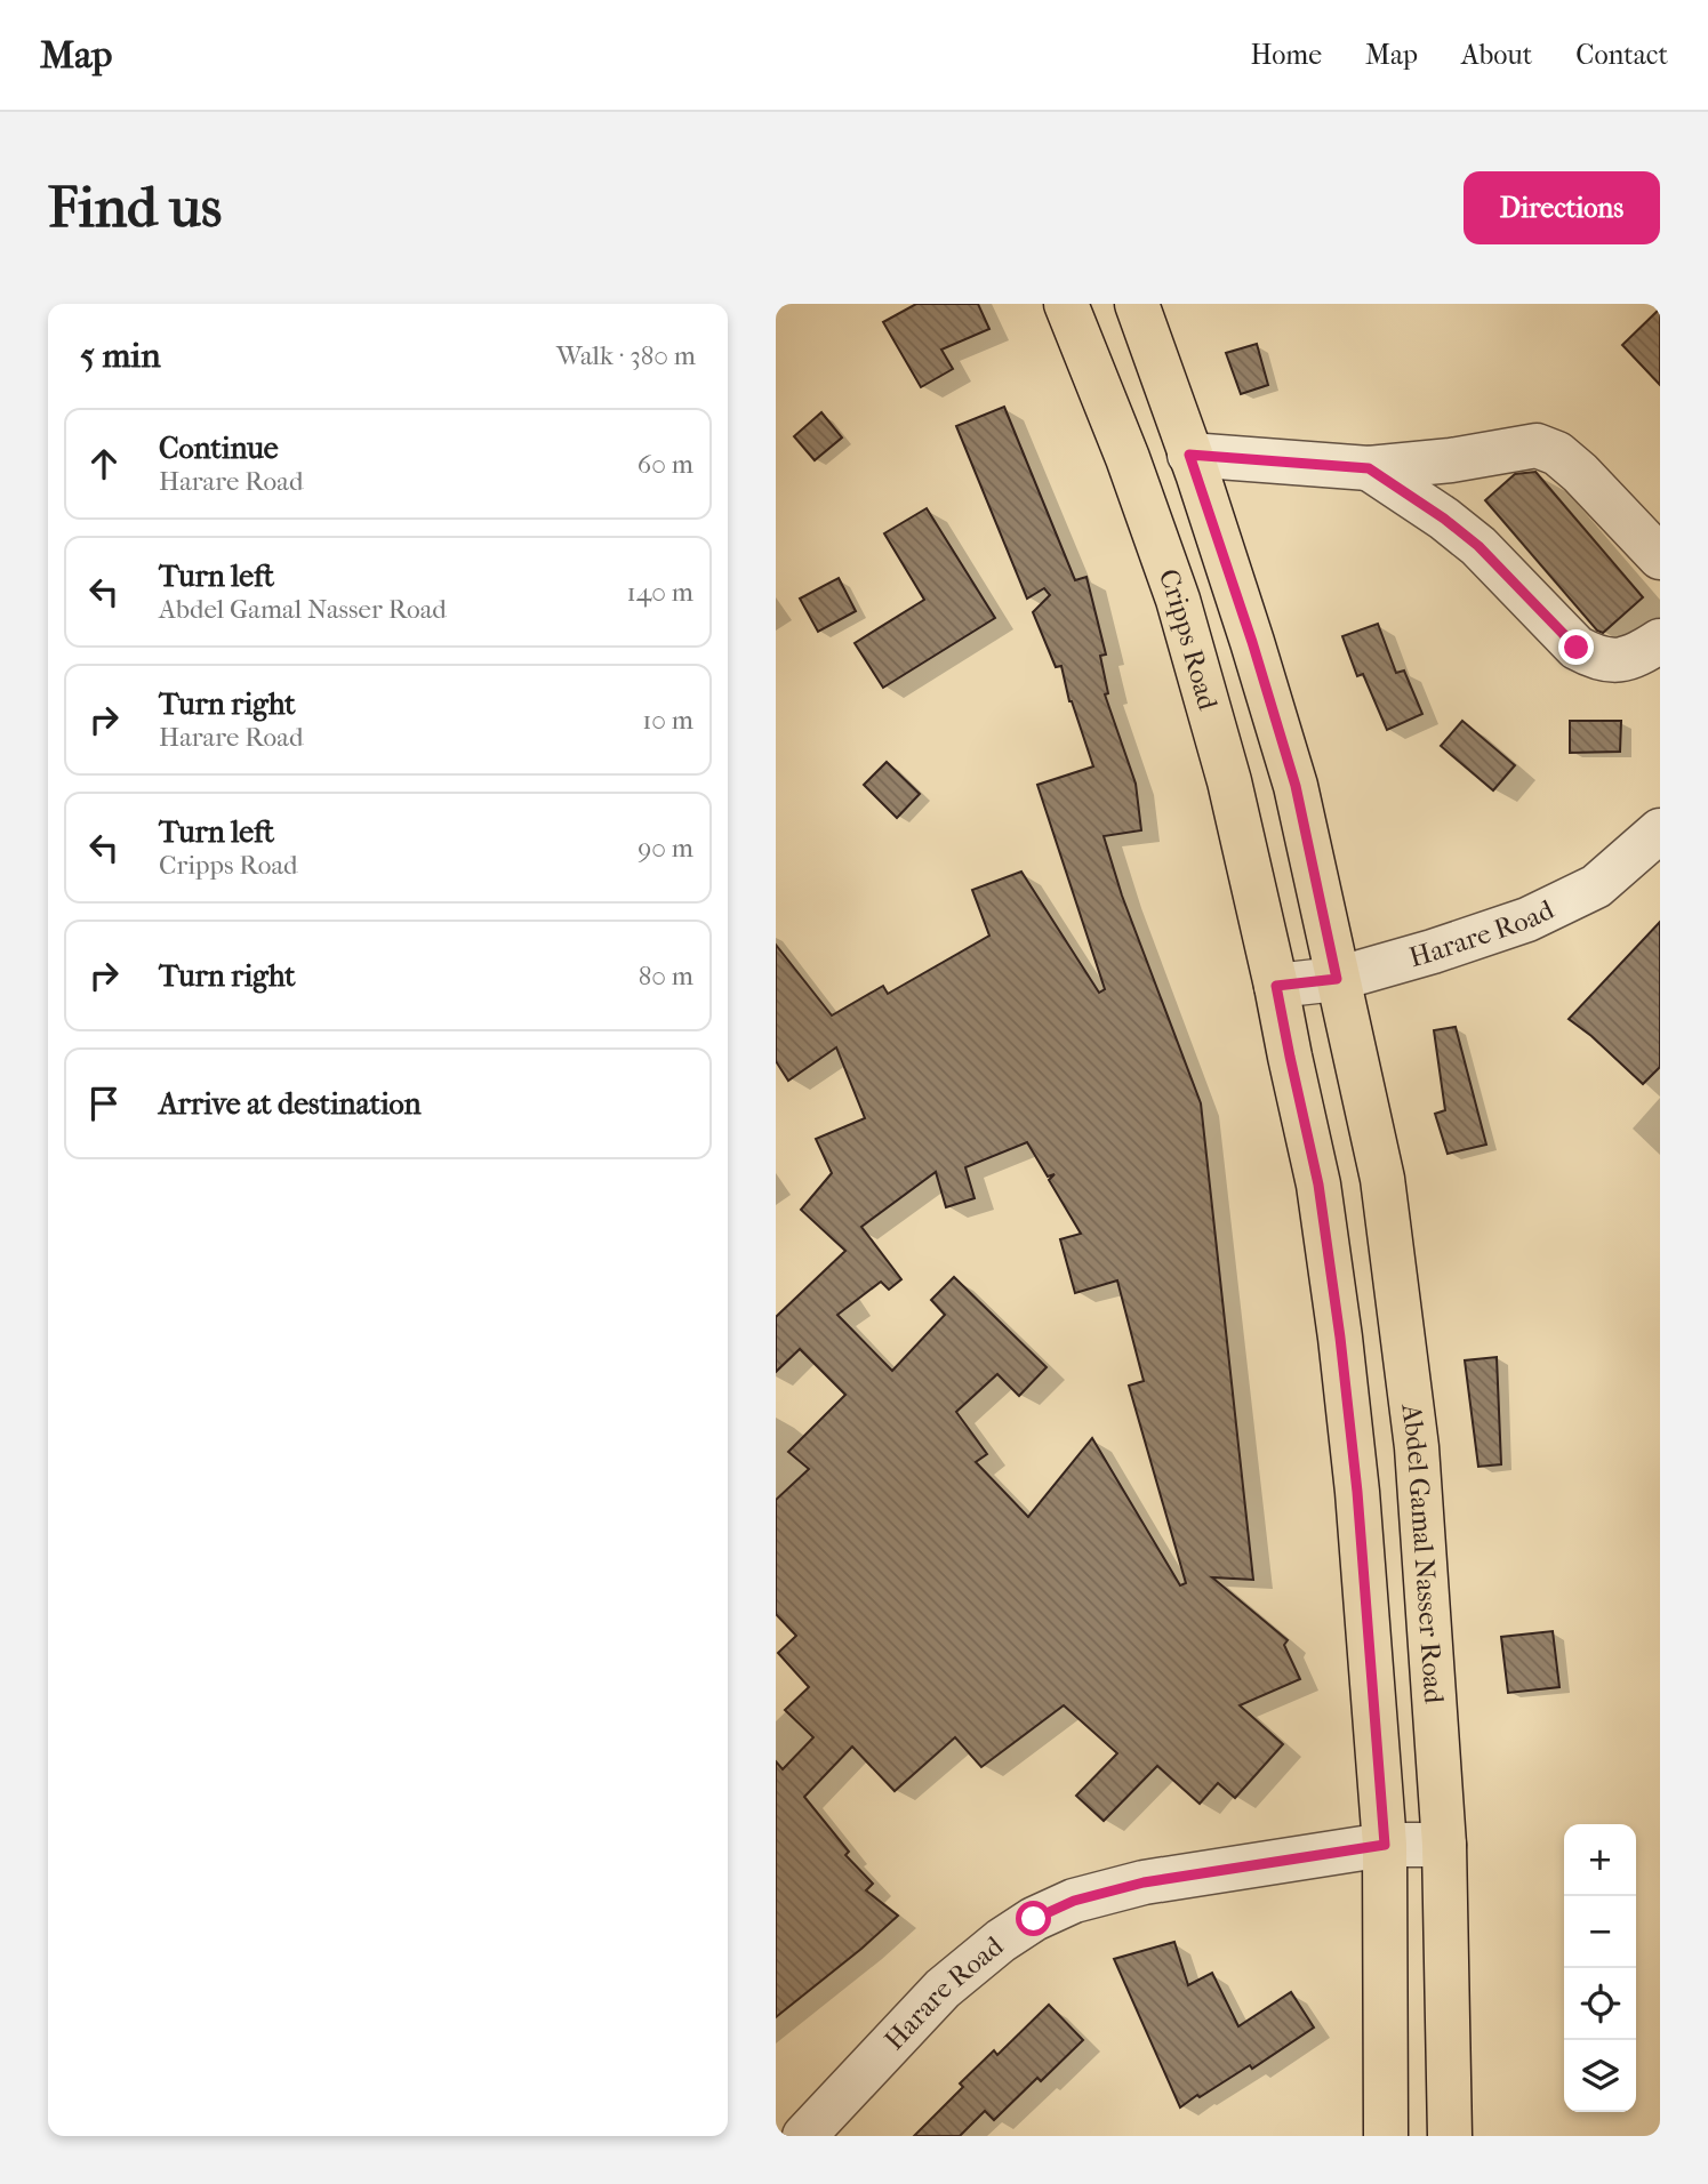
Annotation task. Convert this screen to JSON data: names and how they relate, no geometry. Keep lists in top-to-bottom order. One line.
{"streets":{"main road":["Cripps Road","Abdel Gamal Nasser Road"],"street":["Harare Road"]},"crossings":[["Cripps Road","Harare Road"],["Harare Road","Abdel Gamal Nasser Road"]],"page":{"header":"Map","nav":["Home","Map","About","Contact"],"buttons":"Directions","title":"Find us","heading":["5 min","Walk · 380 m"],"list":[["Continue","Harare Road","60 m"],["Turn left","Abdel Gamal Nasser Road","140 m"],["Turn right","Harare Road","10 m"],["Turn left","Cripps Road","90 m"],["Turn right","80 m"],"Arrive at destination"],"map_buttons":["+","−"]}}
